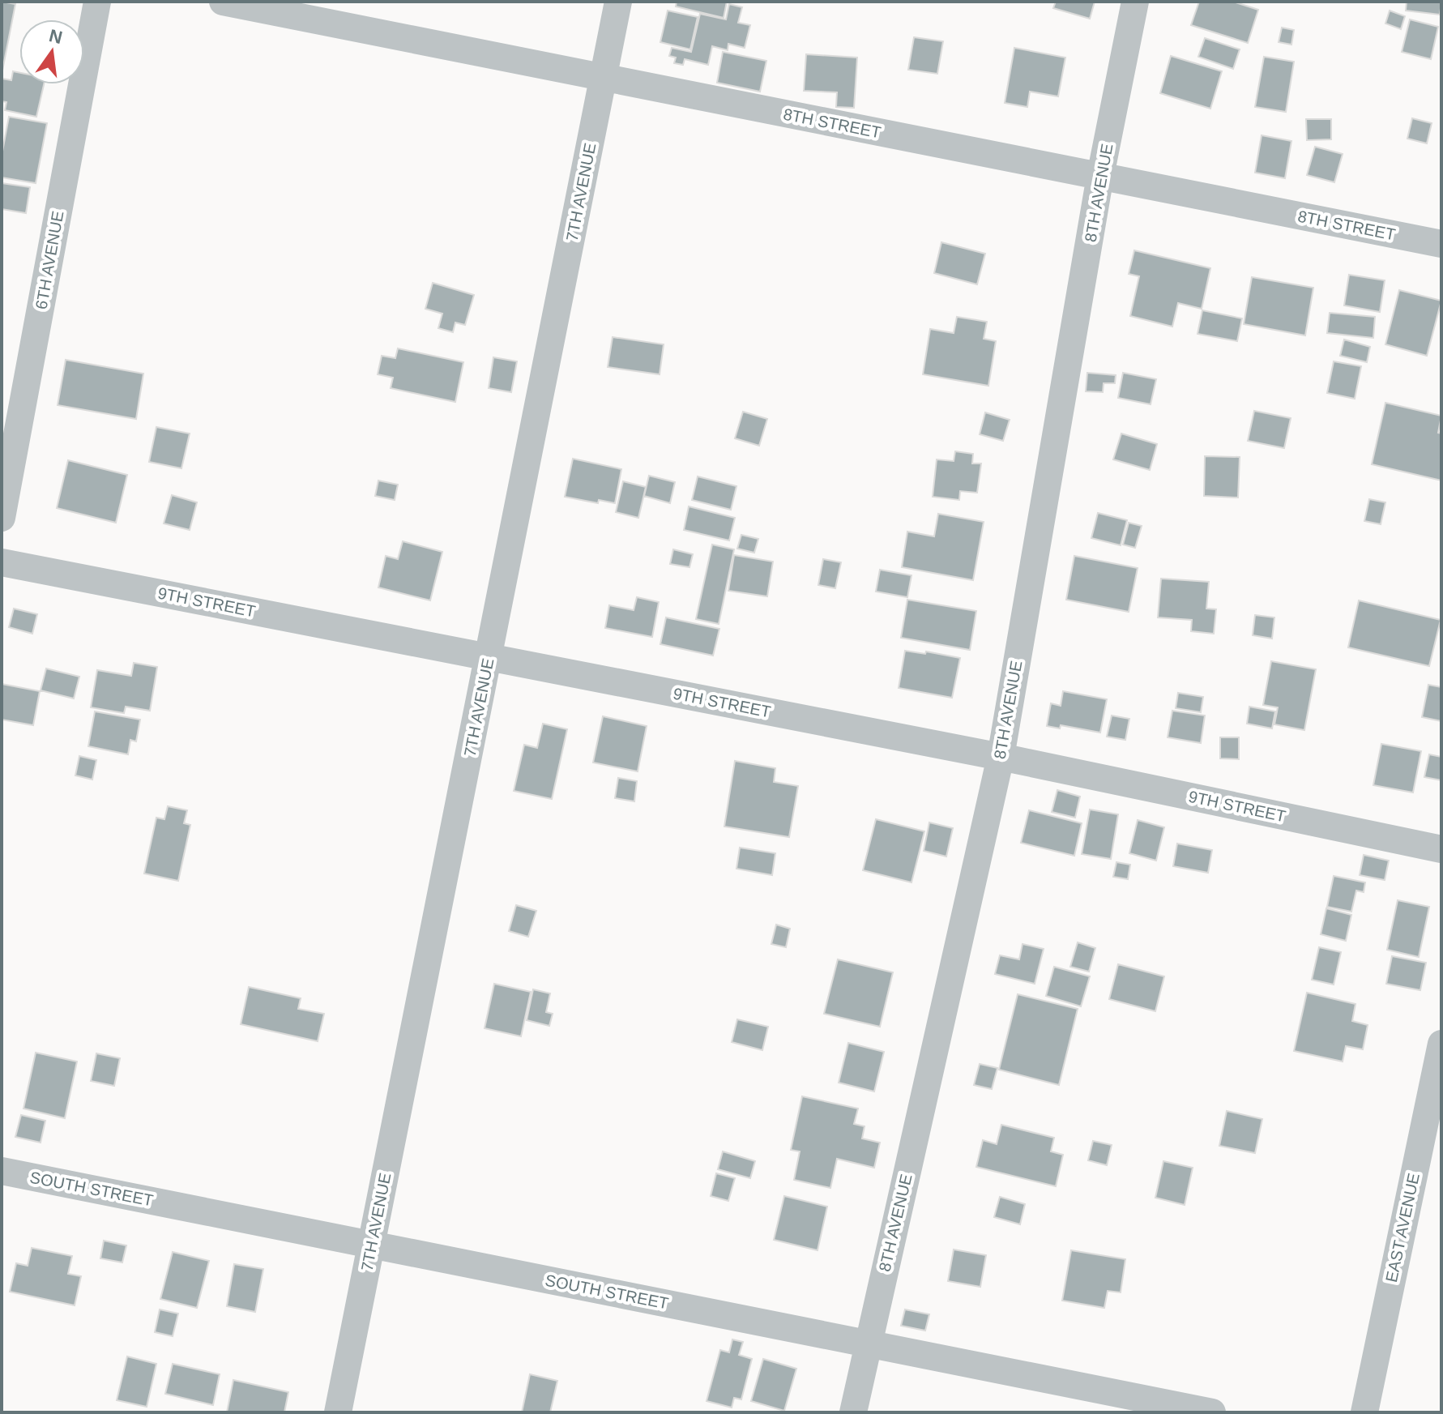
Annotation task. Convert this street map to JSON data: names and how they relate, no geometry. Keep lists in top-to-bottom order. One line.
{"streets":{"street":["8TH STREET","7TH AVENUE","8TH AVENUE","6TH AVENUE","9TH STREET","SOUTH STREET","EAST AVENUE"]},"crossings":[["8TH STREET","7TH AVENUE"],["8TH STREET","8TH AVENUE"],["7TH AVENUE","9TH STREET"],["7TH AVENUE","SOUTH STREET"],["8TH AVENUE","9TH STREET"],["8TH AVENUE","SOUTH STREET"]],"north":"top"}
